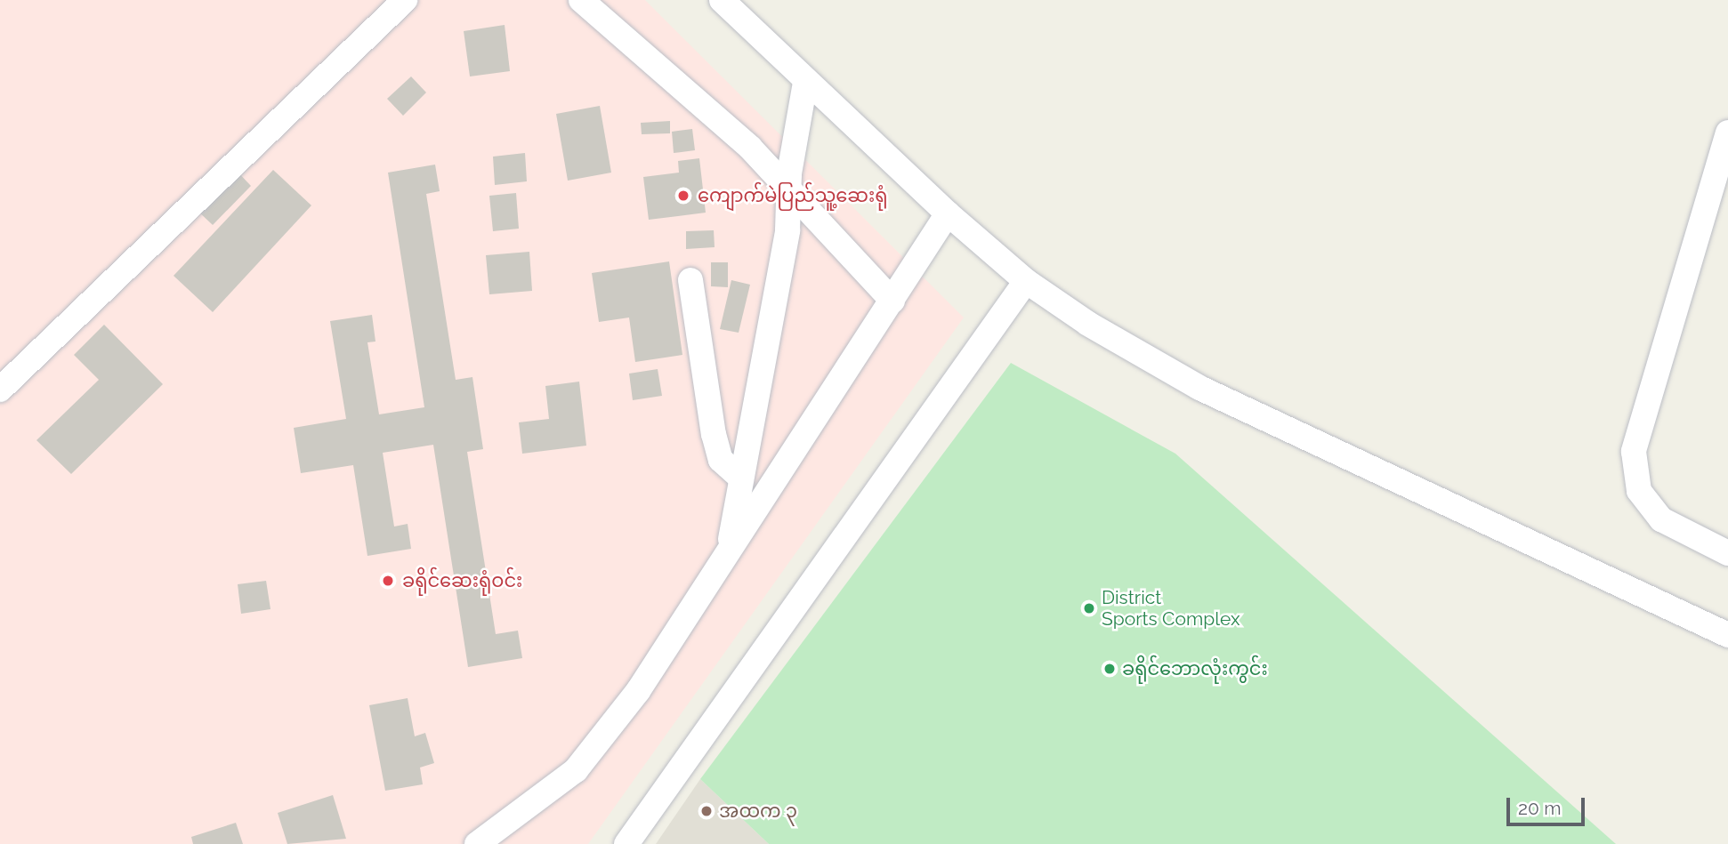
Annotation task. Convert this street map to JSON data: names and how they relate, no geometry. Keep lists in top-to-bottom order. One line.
{"places":["ကျောက်မဲပြည်သူ့ဆေးရုံ","ခရိုင်ဆေးရုံဝင်း","District Sports Complex","ခရိုင်ဘောလုံးကွင်း","အထက ၃"],"scale_bar":"20 m"}
